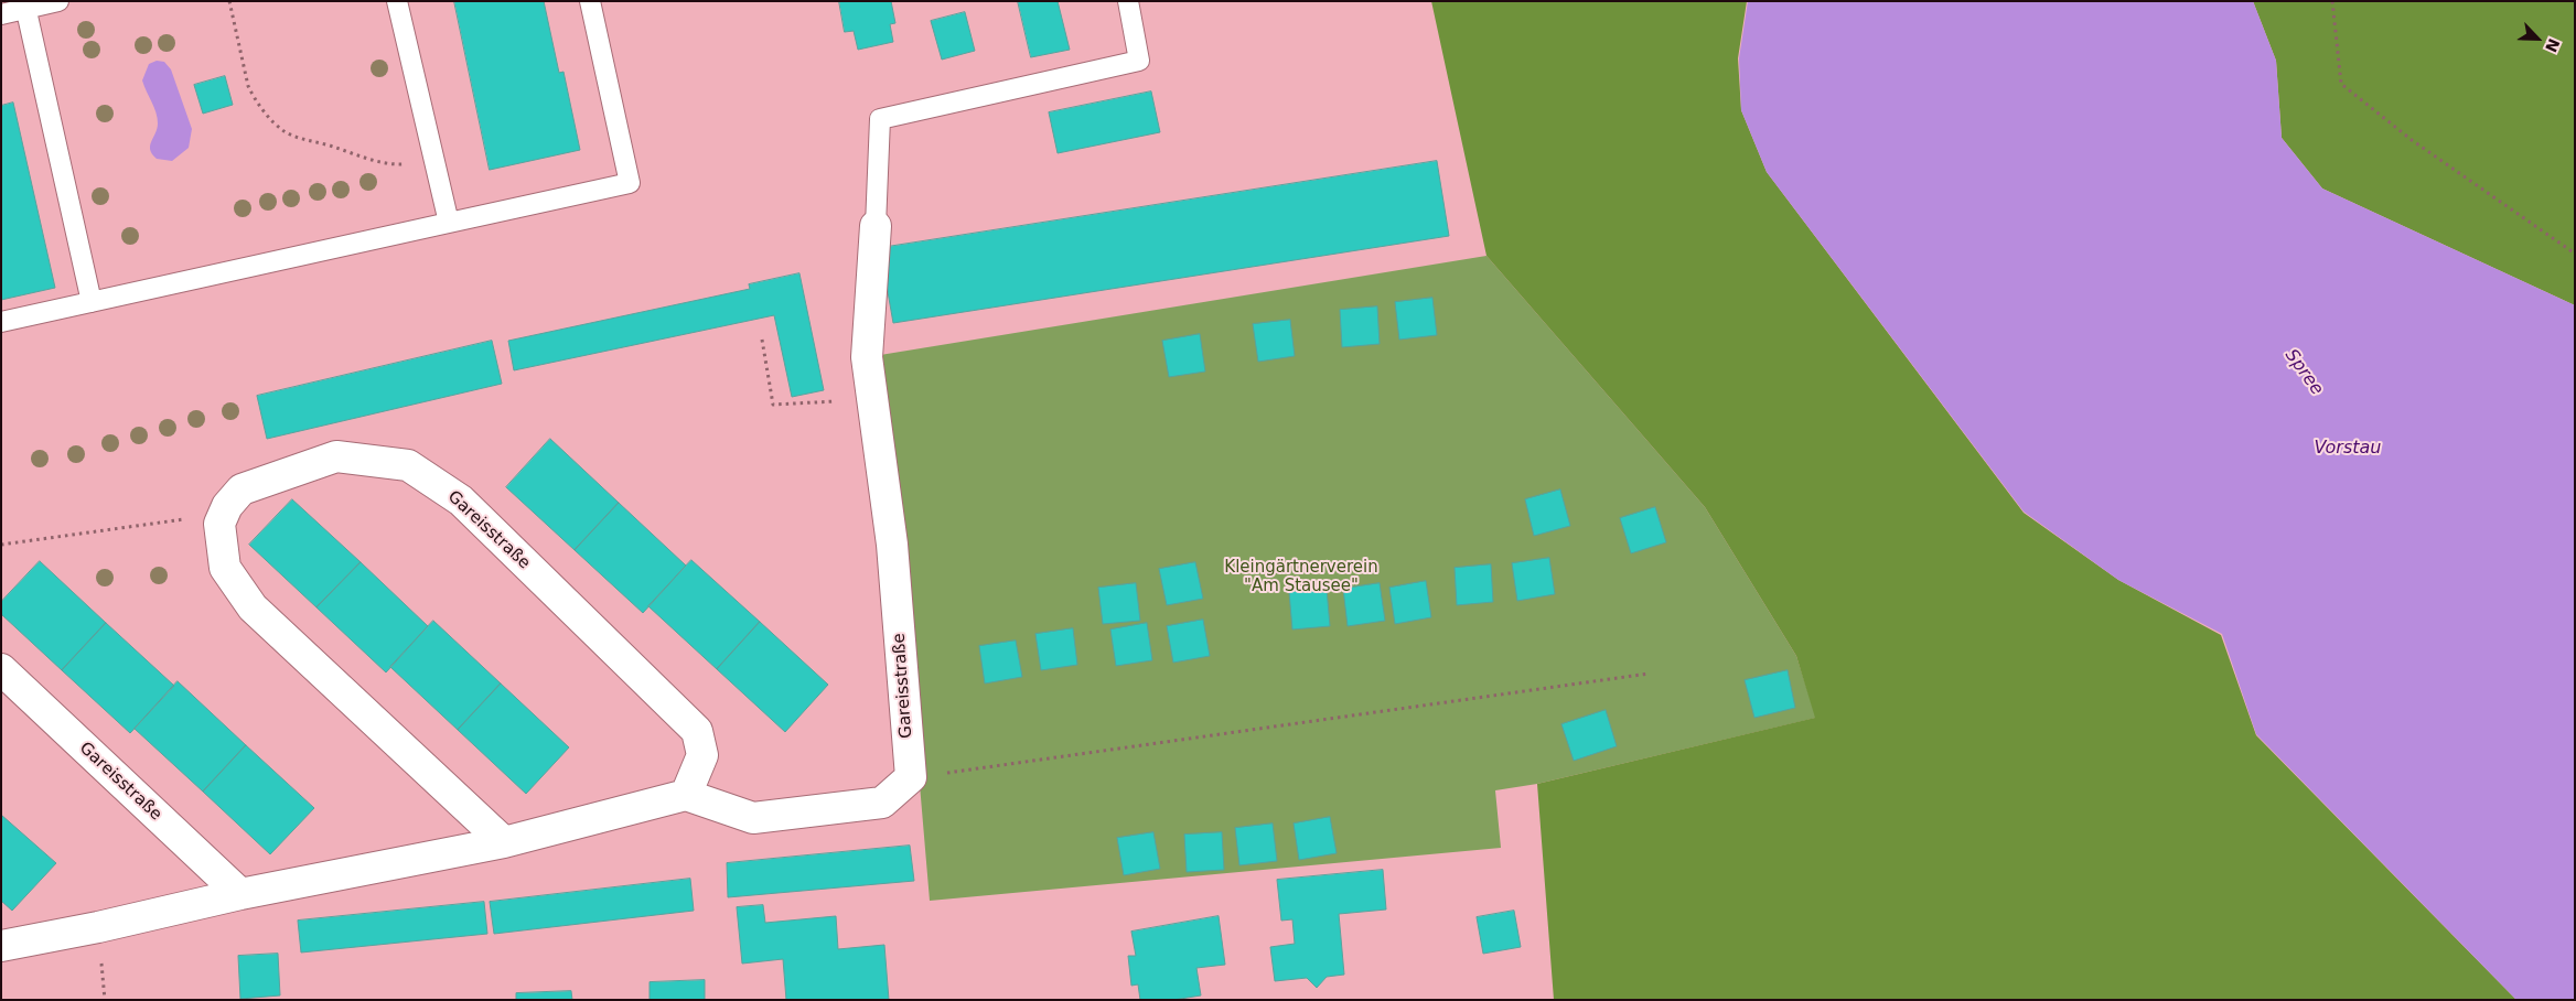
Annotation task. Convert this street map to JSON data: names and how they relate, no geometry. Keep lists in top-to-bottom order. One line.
{"streets":{"street":["Gareisstraße"]},"water":["Spree","Vorstau"],"parks":["Kleingärtnerverein \"Am Stausee\""],"north":"bottom right"}
